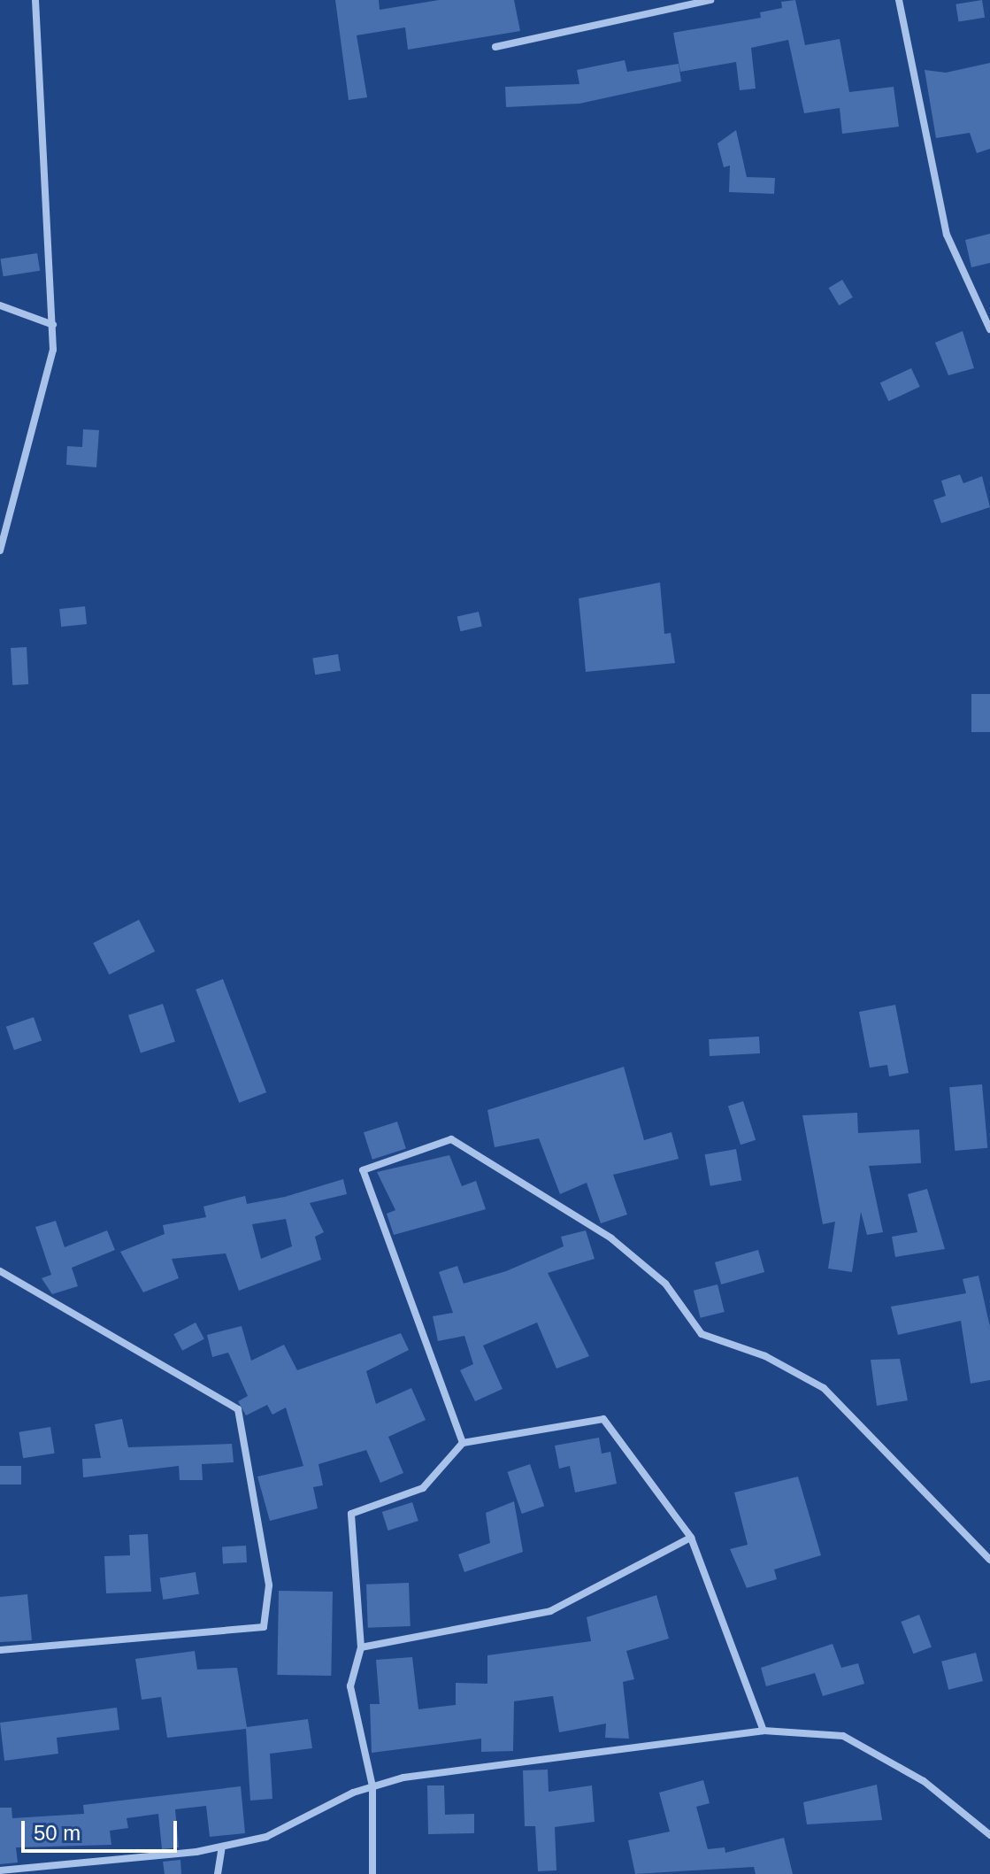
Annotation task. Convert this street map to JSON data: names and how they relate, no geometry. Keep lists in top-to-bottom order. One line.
{"scale_bar":"50 m"}
